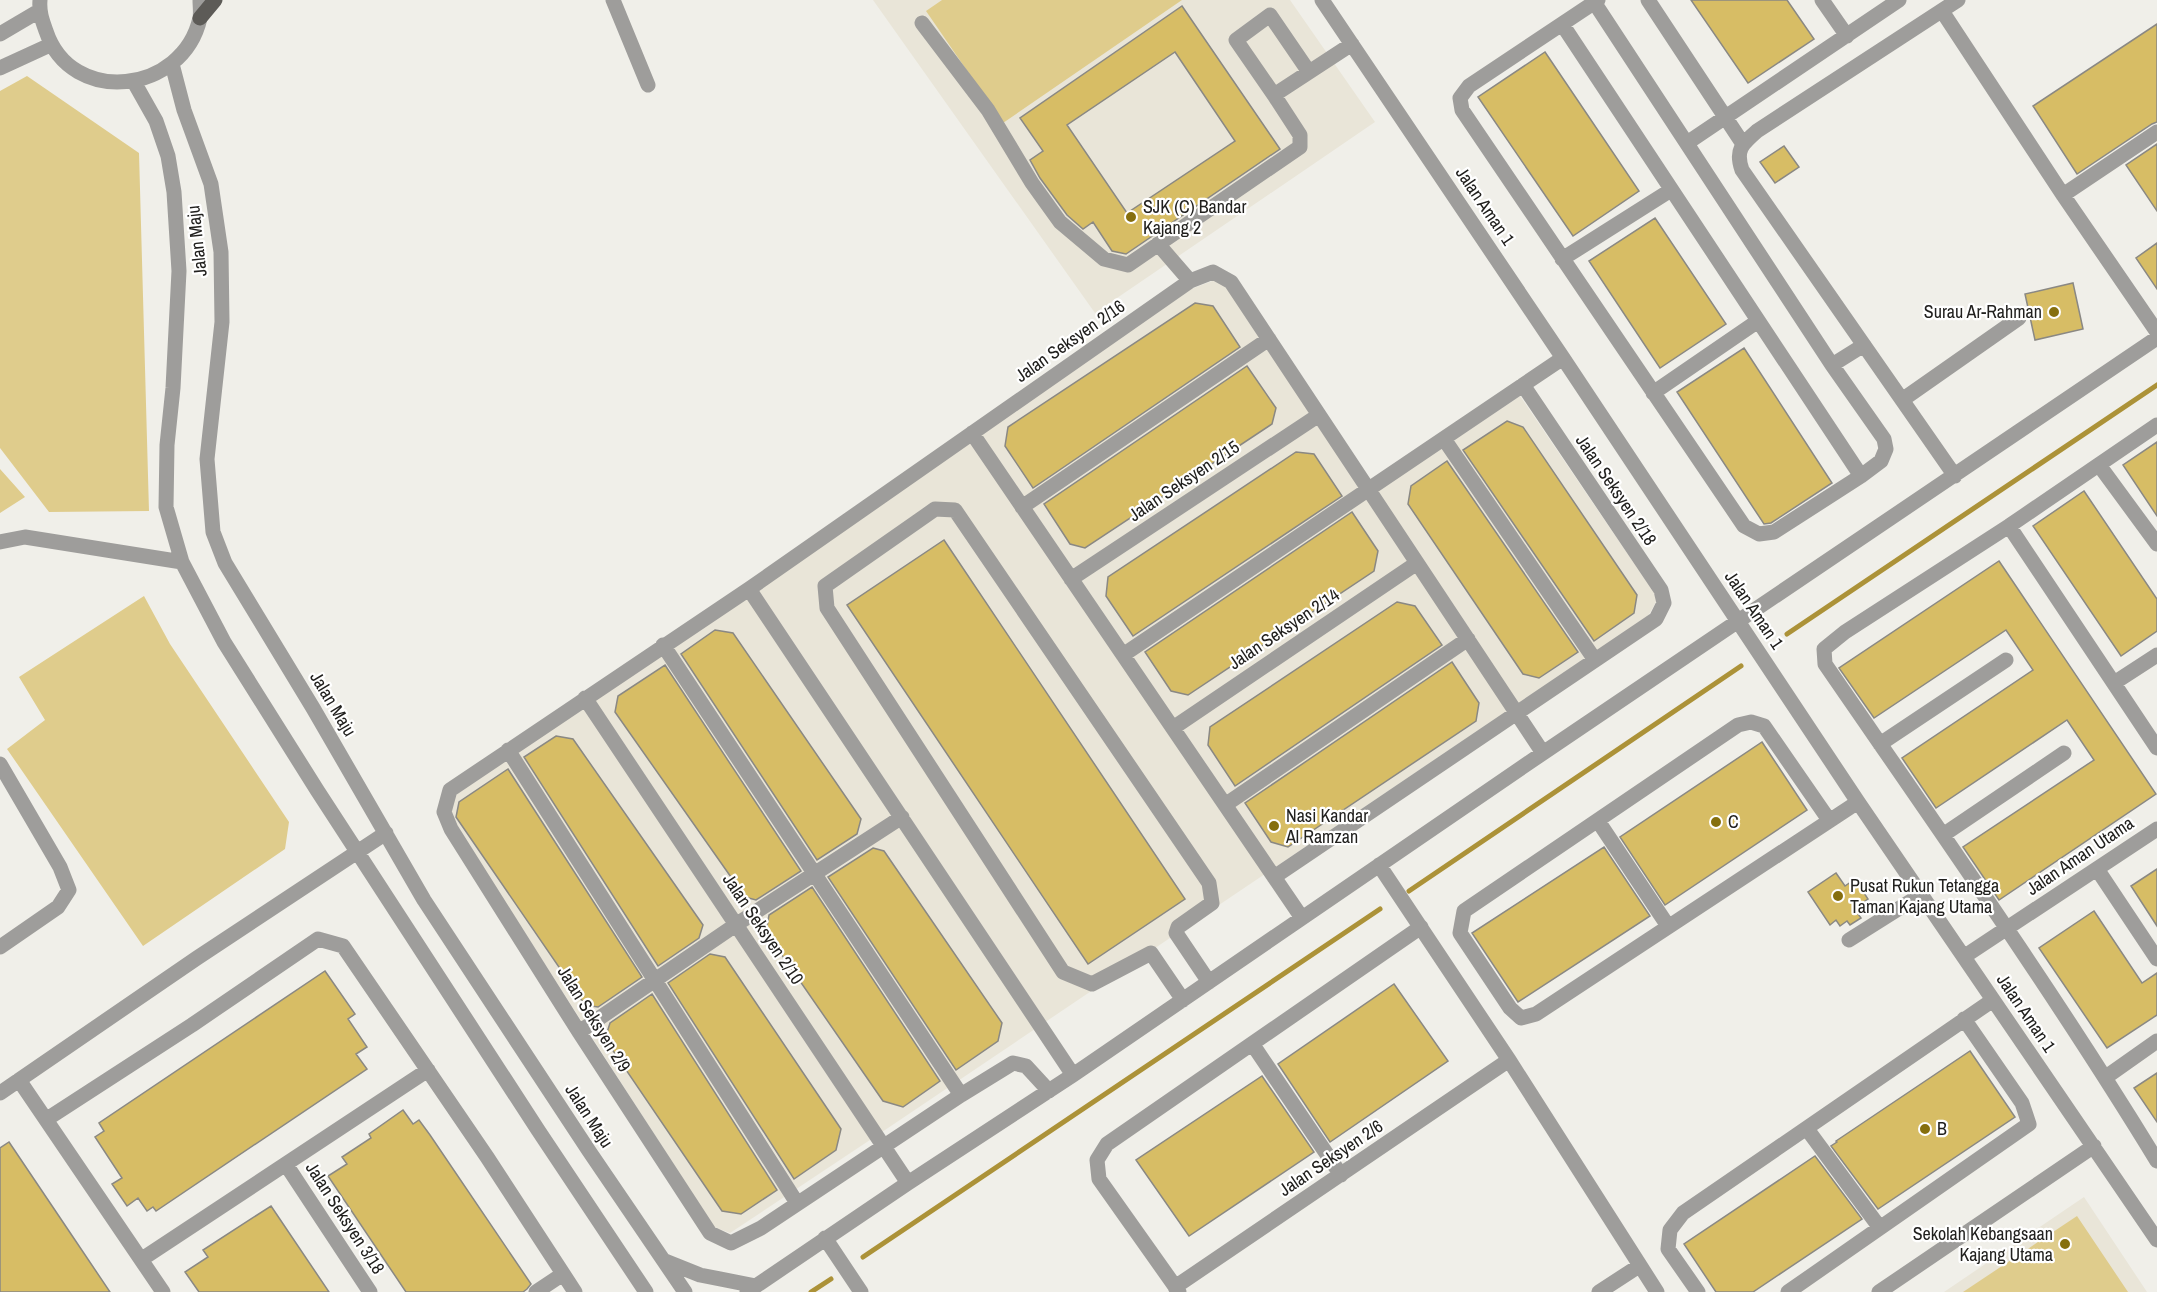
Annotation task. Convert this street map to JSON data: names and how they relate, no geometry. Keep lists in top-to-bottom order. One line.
{"streets":{"street":["Jalan Aman 1","Jalan Maju","Jalan Seksyen 2/16","Jalan Seksyen 2/15","Jalan Seksyen 2/18","Jalan Seksyen 2/14","Jalan Aman Utama","Jalan Seksyen 2/10","Jalan Seksyen 2/9","Jalan Seksyen 2/6","Jalan Seksyen 3/18"]},"crossings":[["Jalan Aman 1","Jalan Aman Utama"],["Jalan Seksyen 2/16","Jalan Seksyen 2/10"],["Jalan Seksyen 2/16","Jalan Seksyen 2/9"]],"places":["SJK (C) Bandar Kajang 2","Surau Ar-Rahman","C","Nasi Kandar Al Ramzan","Pusat Rukun Tetangga Taman Kajang Utama","B","Sekolah Kebangsaan Kajang Utama"]}
